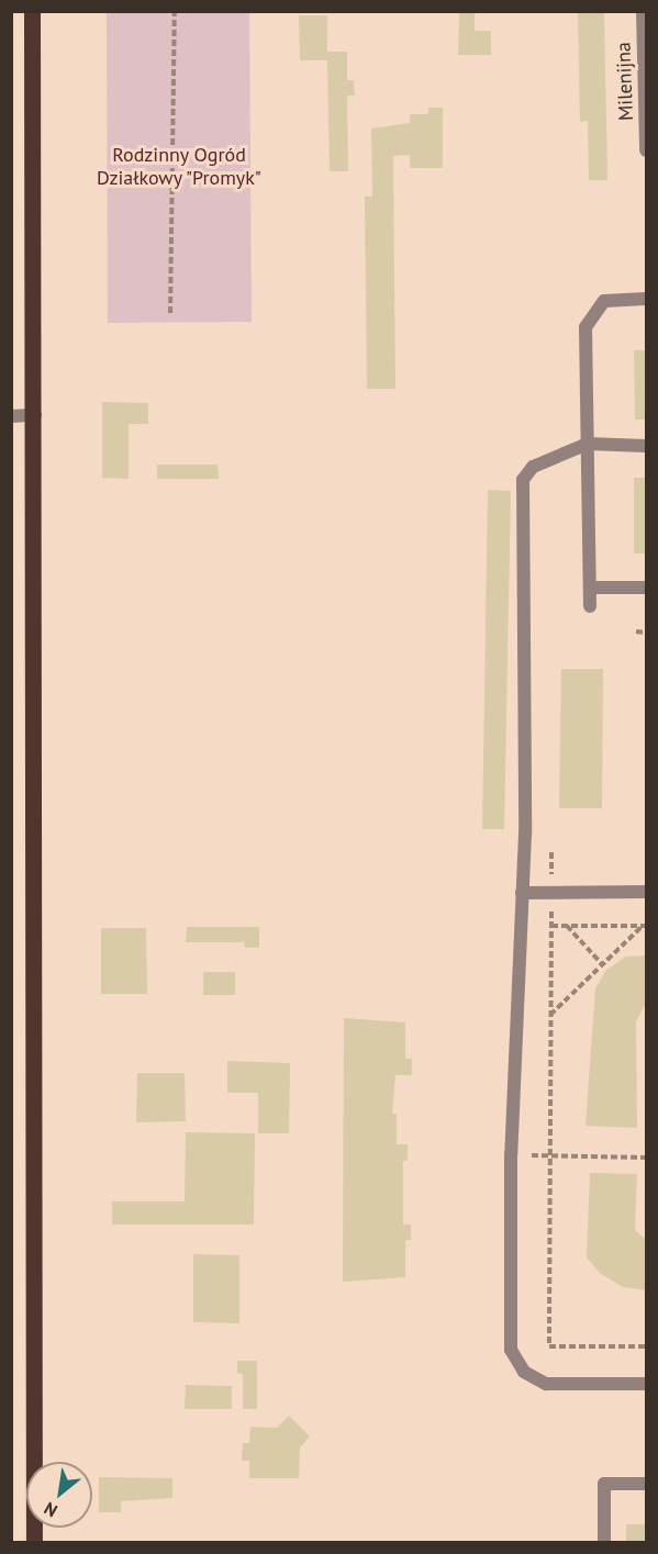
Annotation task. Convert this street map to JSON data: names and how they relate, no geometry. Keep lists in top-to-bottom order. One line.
{"streets":{"street":["Milenijna"]},"parks":["Rodzinny Ogród Działkowy \"Promyk\""],"north":"bottom left"}
